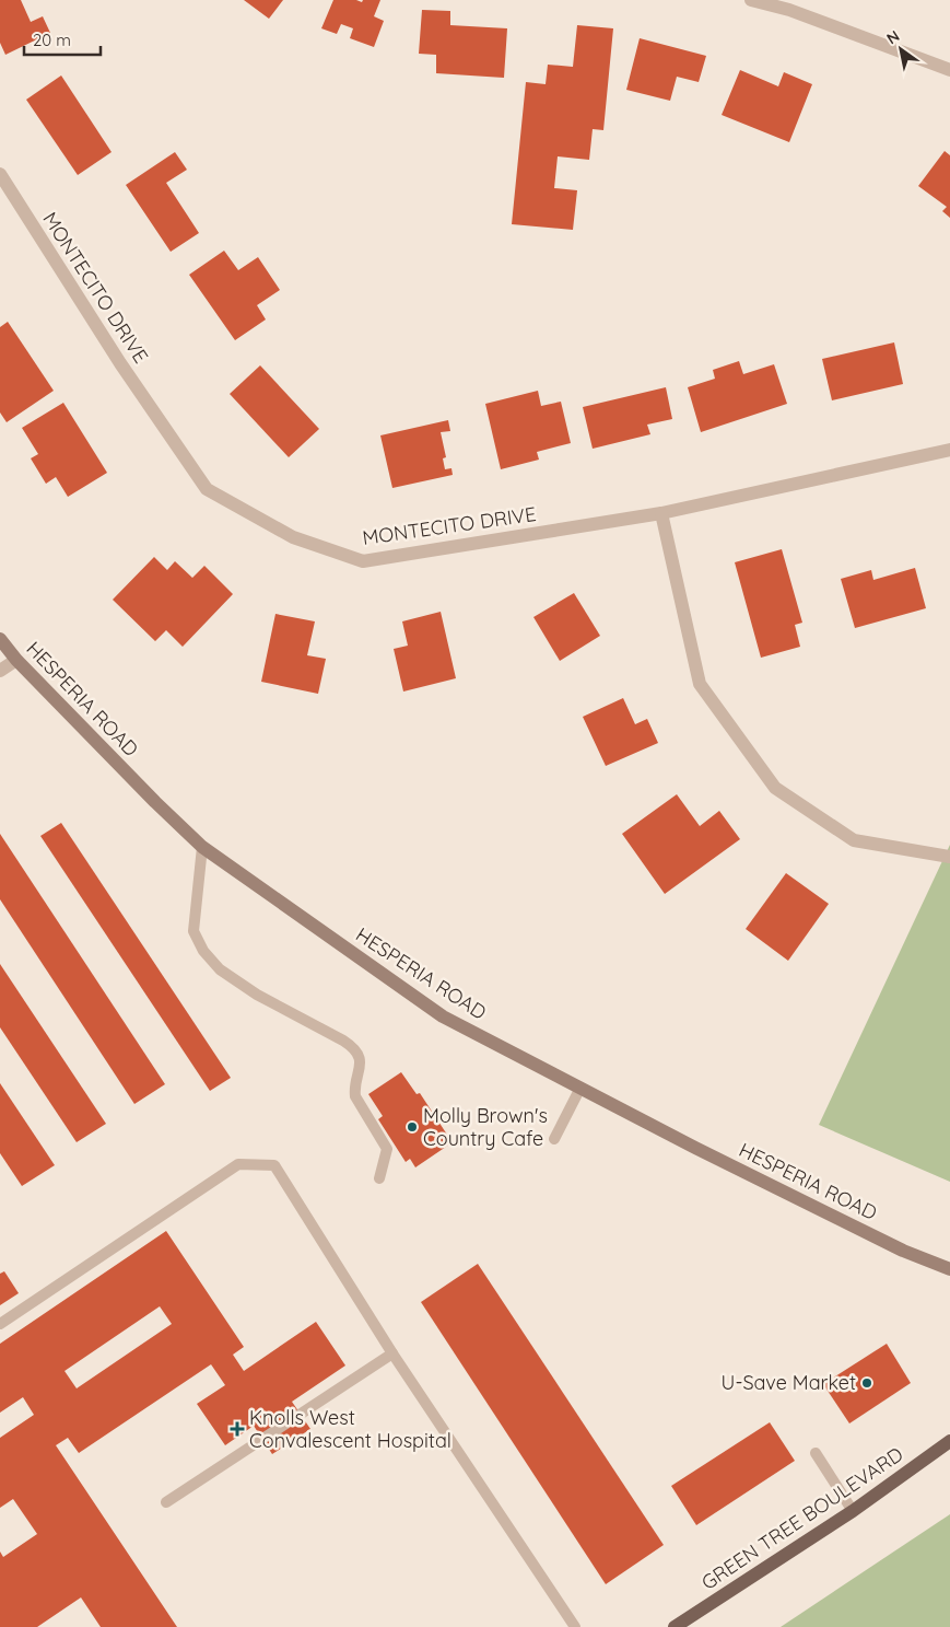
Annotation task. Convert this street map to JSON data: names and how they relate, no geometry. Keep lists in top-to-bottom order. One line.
{"streets":{"main road":["HESPERIA ROAD","GREEN TREE BOULEVARD"],"street":["MONTECITO DRIVE"]},"places":{"other":["Molly Brown's Country Cafe","U-Save Market"],"health":["Knolls West Convalescent Hospital"]},"scale_bar":"20 m","north":"top left"}
